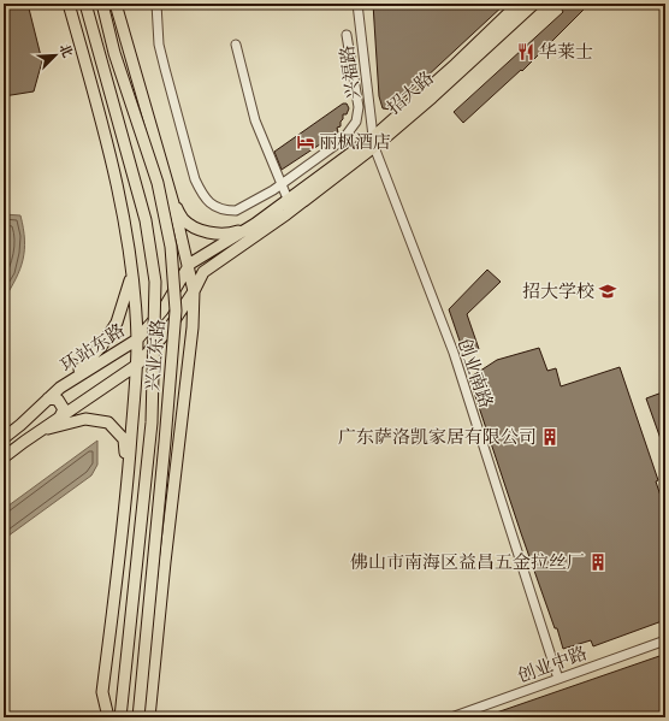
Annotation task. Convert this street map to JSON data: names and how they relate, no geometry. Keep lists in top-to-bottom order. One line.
{"streets":{"main road":["招大路","环站东路","兴业东路"],"street":["兴福路","创业南路","创业中路"]},"crossings":[["兴福路","招大路"],["兴福路","创业南路"],["招大路","环站东路"],["招大路","创业南路"],["环站东路","兴业东路"],["创业南路","创业中路"]],"places":{"restaurant":["华莱士"],"hotel":["丽枫酒店"],"school or university":["招大学校"],"building":["广东萨洛凯家居有限公司","佛山市南海区益昌五金拉丝厂"]},"north":"top right"}
